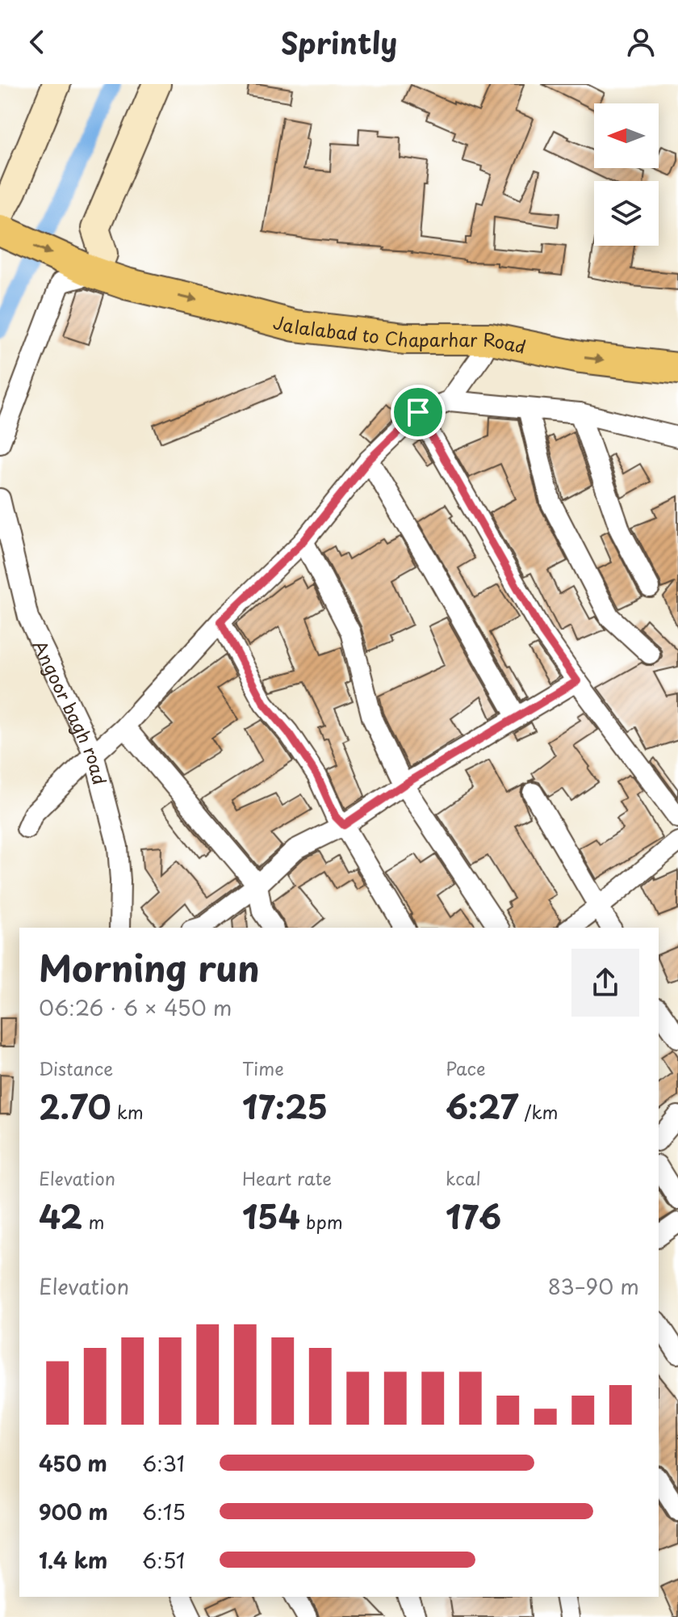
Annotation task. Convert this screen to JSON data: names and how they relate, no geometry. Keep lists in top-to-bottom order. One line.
{"streets":{"main road":["Jalalabad to Chaparhar Road"],"street":["Angoor bagh road"]},"north":"left","page":{"header":"Sprintly","heading":["Morning run","06:26 · 6 × 450 m"],"stats":[["Distance","2.70 km"],["Time","17:25"],["Pace","6:27 /km"],["Elevation","42 m"],["Heart rate","154 bpm"],["kcal","176"]],"chart":["Elevation","83–90 m"],"list":[{"name":"450 m","note":"6:31"},{"name":"900 m","note":"6:15"},{"name":"1.4 km","note":"6:51"}]}}
